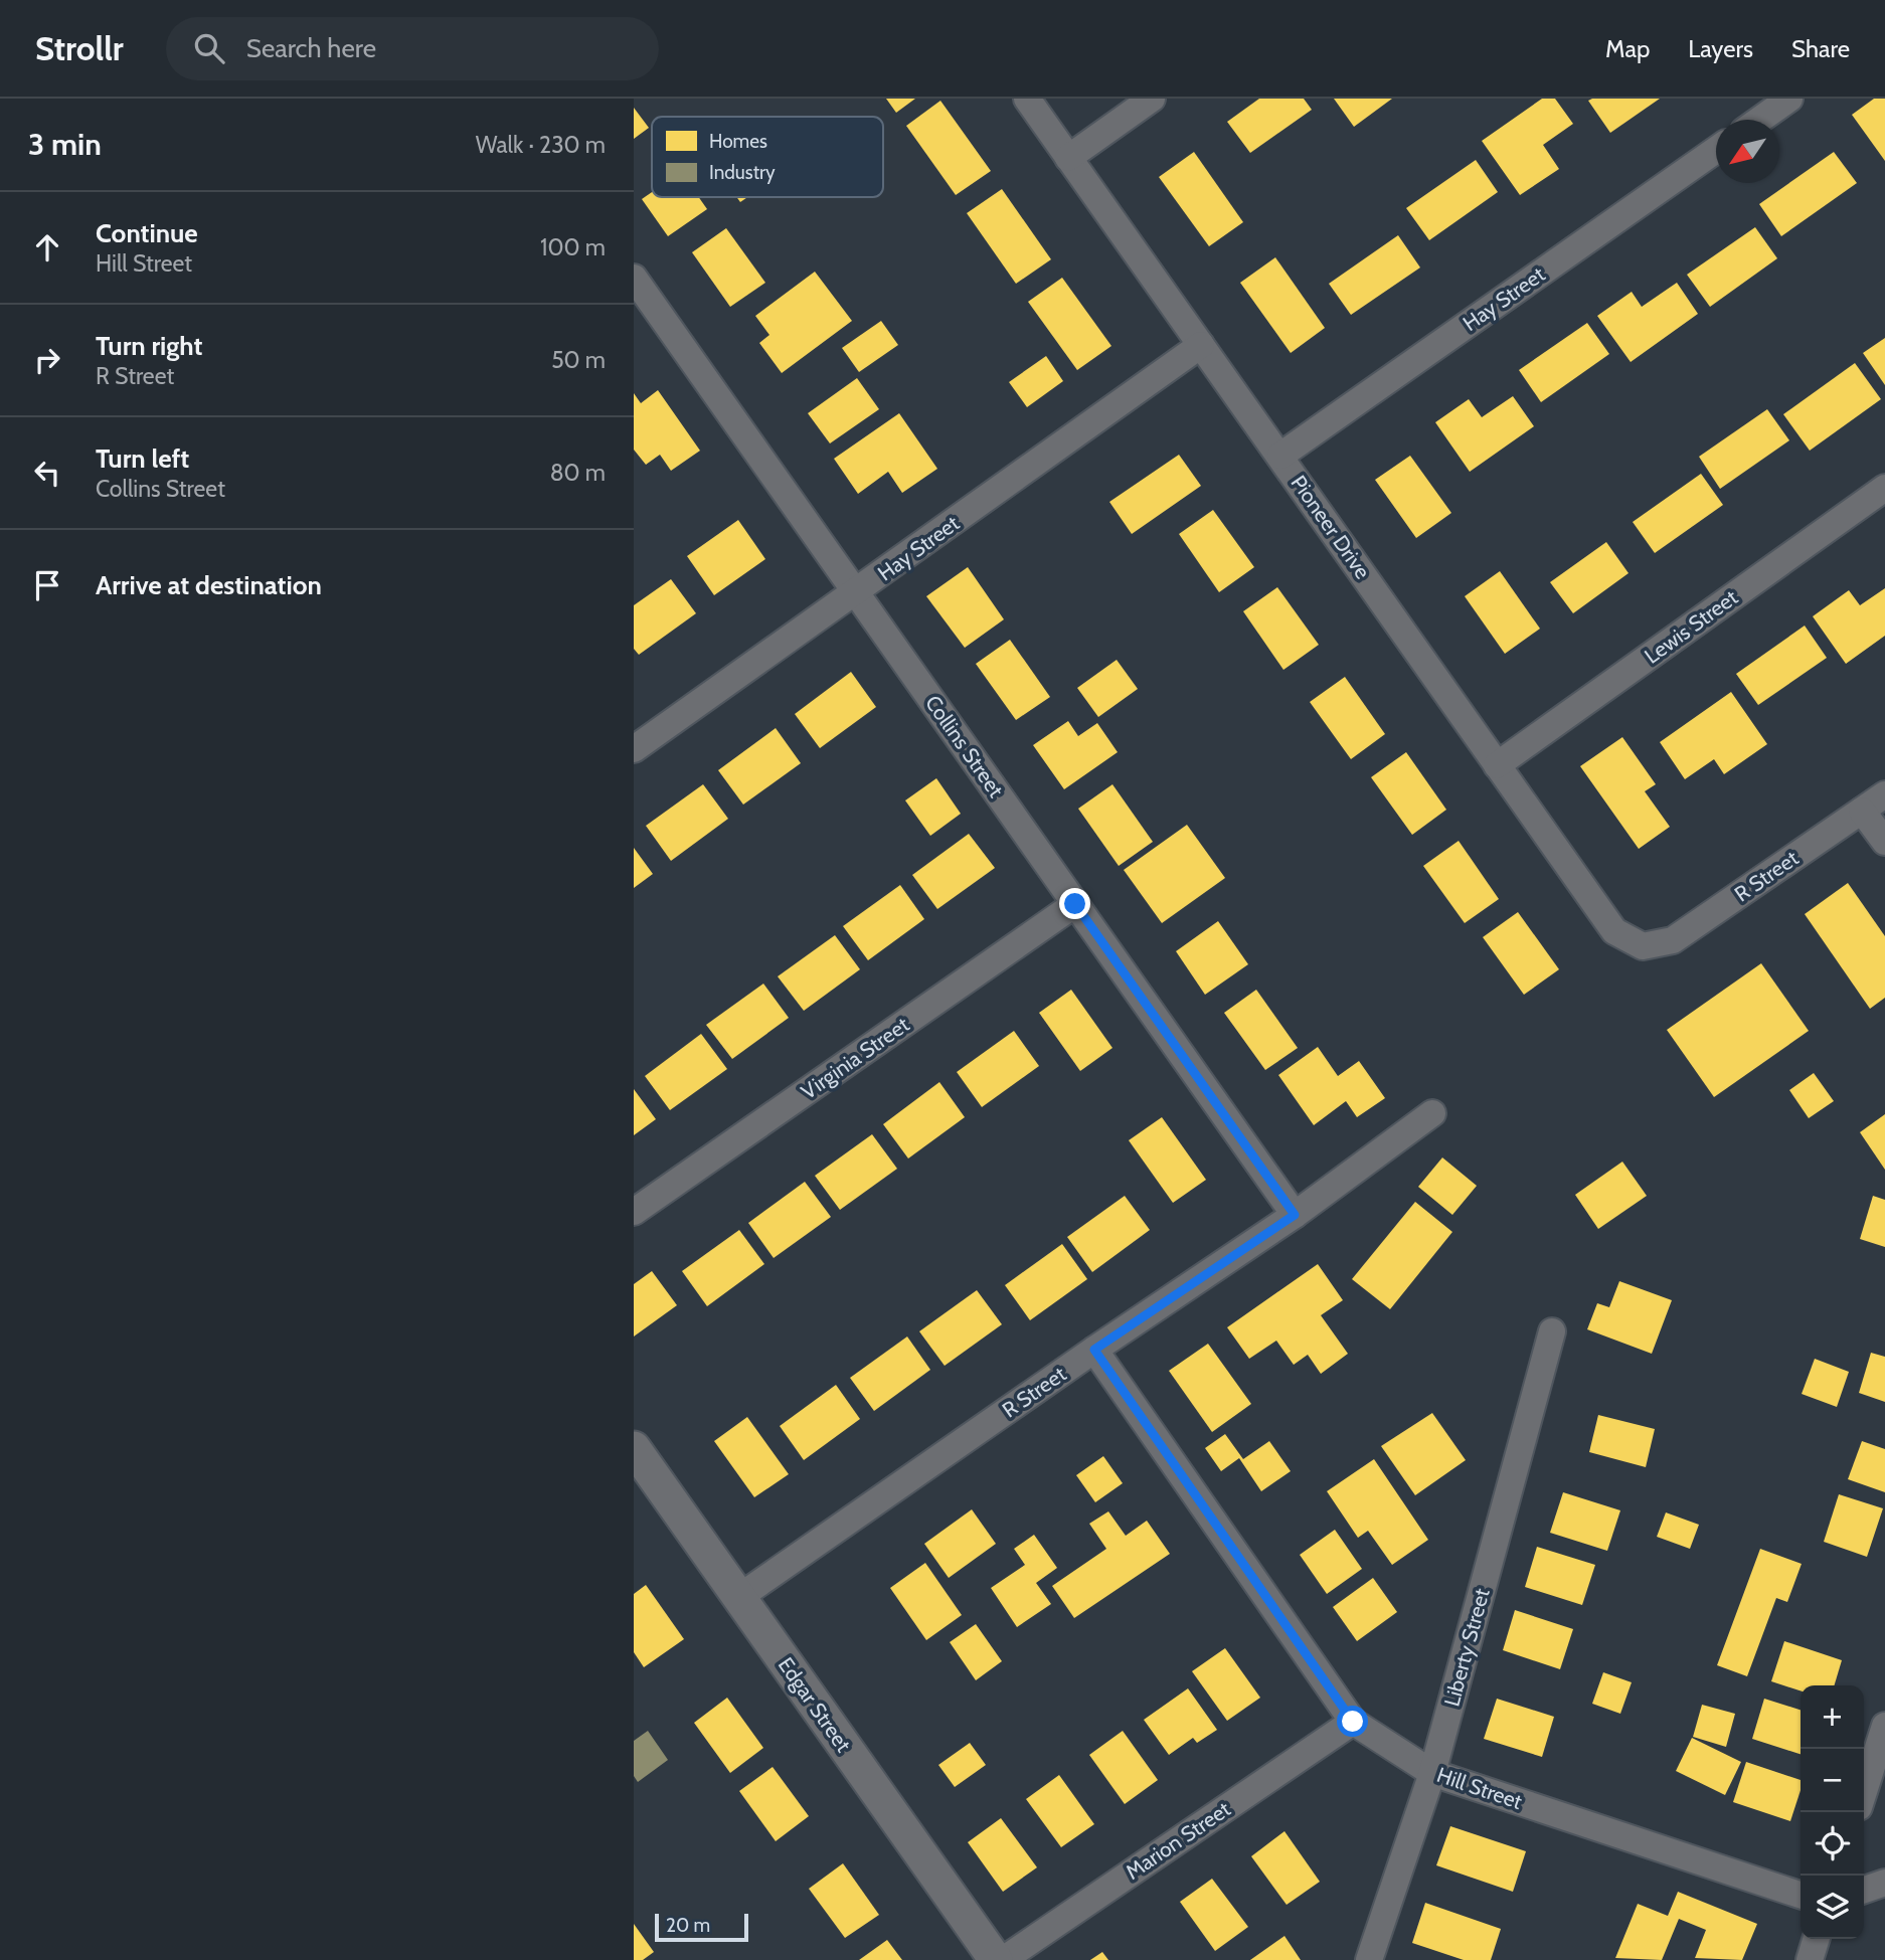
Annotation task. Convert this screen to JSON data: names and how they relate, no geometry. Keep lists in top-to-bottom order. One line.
{"streets":{"street":["Hay Street","Pioneer Drive","Lewis Street","Collins Street","R Street","Virginia Street","Liberty Street","Edgar Street","Hill Street","Marion Street"]},"crossings":[["Hay Street","Pioneer Drive"],["Hay Street","Collins Street"],["Pioneer Drive","Lewis Street"],["Pioneer Drive","R Street"],["Collins Street","R Street"],["Collins Street","Virginia Street"],["R Street","Edgar Street"],["R Street","Hill Street"],["Liberty Street","Hill Street"],["Hill Street","Marion Street"]],"legend":["Homes","Industry"],"scale_bar":"20 m","north":"bottom left","page":{"header":"Strollr","search":"Search here","nav":["Map","Layers","Share"],"heading":["3 min","Walk · 230 m"],"list":[["Continue","Hill Street","100 m"],["Turn right","R Street","50 m"],["Turn left","Collins Street","80 m"],"Arrive at destination"],"map_buttons":["+","−"],"scale":"20 m"}}
